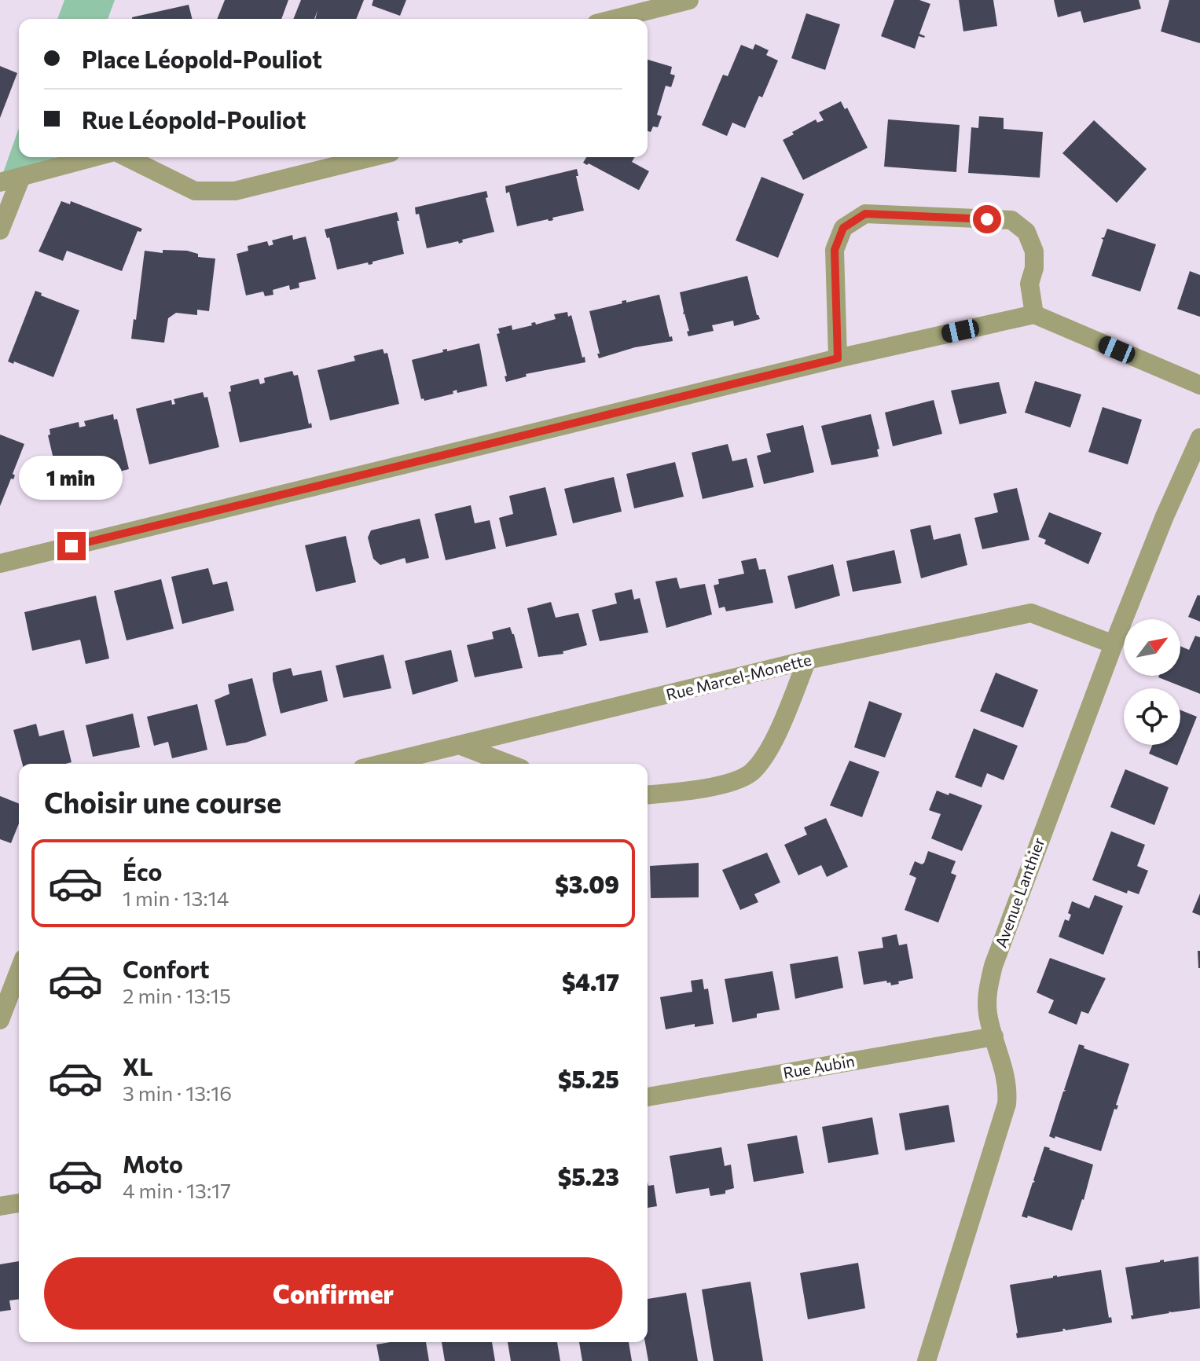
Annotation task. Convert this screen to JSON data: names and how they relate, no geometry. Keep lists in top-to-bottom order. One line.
{"streets":{"street":["Rue Marcel-Monette","Avenue Lanthier","Rue Aubin"]},"crossings":[["Rue Marcel-Monette","Avenue Lanthier"],["Avenue Lanthier","Rue Aubin"]],"north":"top right","page":{"banner":["Place Léopold-Pouliot","Rue Léopold-Pouliot"],"bubble":"1 min","heading":"Choisir une course","list":[{"name":"Éco","note":"1 min · 13:14","value":"$3.09"},{"name":"Confort","note":"2 min · 13:15","value":"$4.17"},{"name":"XL","note":"3 min · 13:16","value":"$5.25"},{"name":"Moto","note":"4 min · 13:17","value":"$5.23"}],"buttons":"Confirmer"}}
